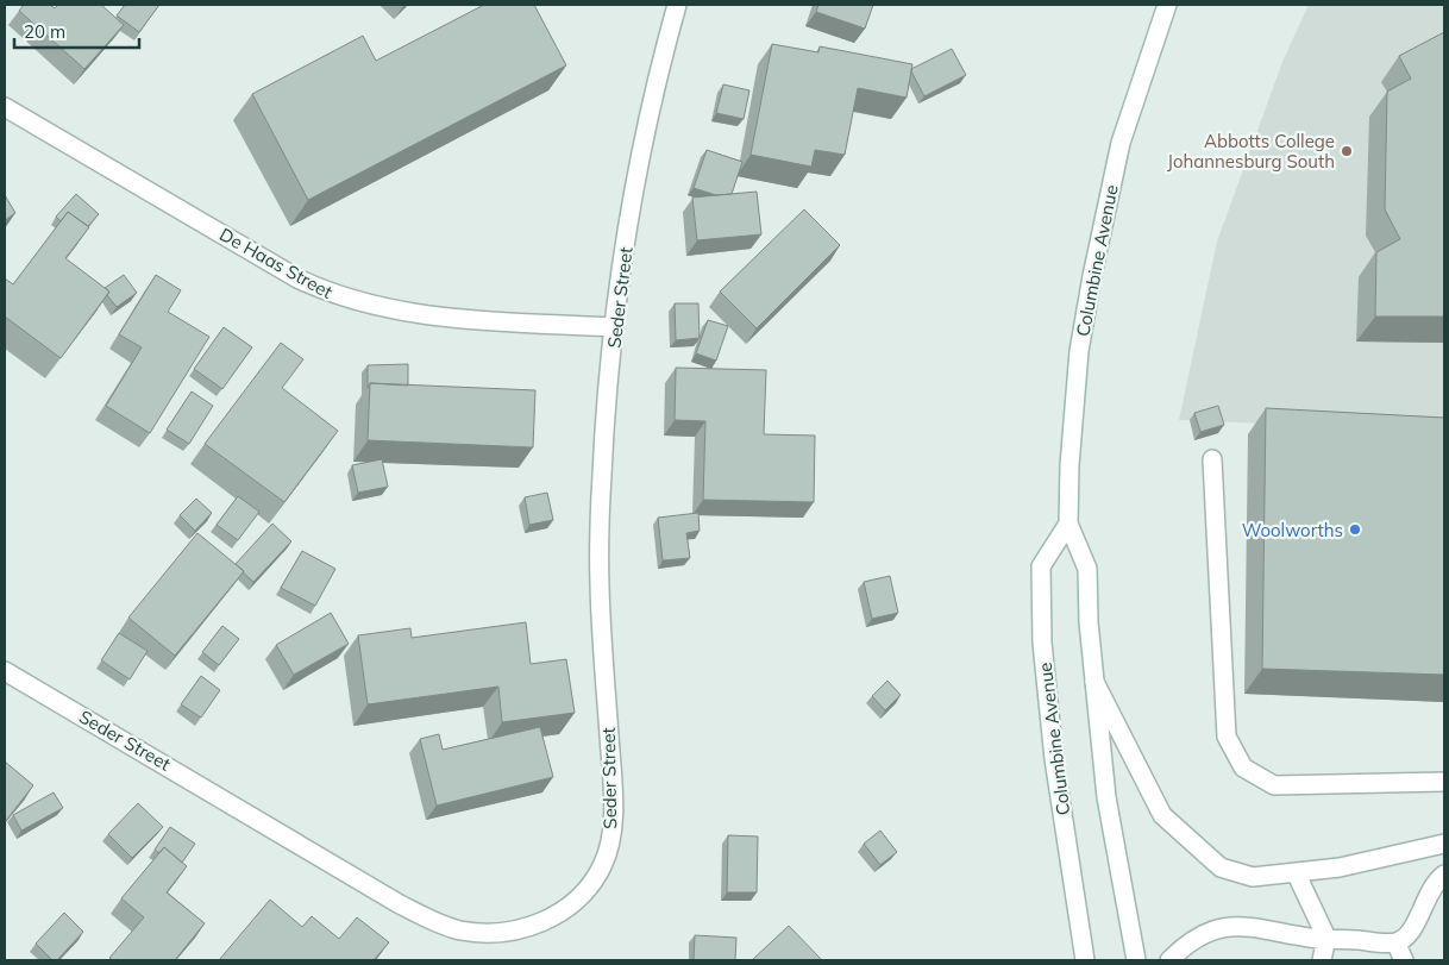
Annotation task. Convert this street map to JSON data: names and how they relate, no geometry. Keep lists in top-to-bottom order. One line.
{"streets":{"street":["Columbine Avenue","De Haas Street","Seder Street"]},"crossings":[["De Haas Street","Seder Street"]],"places":["Abbotts College Johannesburg South","Woolworths"],"scale_bar":"20 m"}
